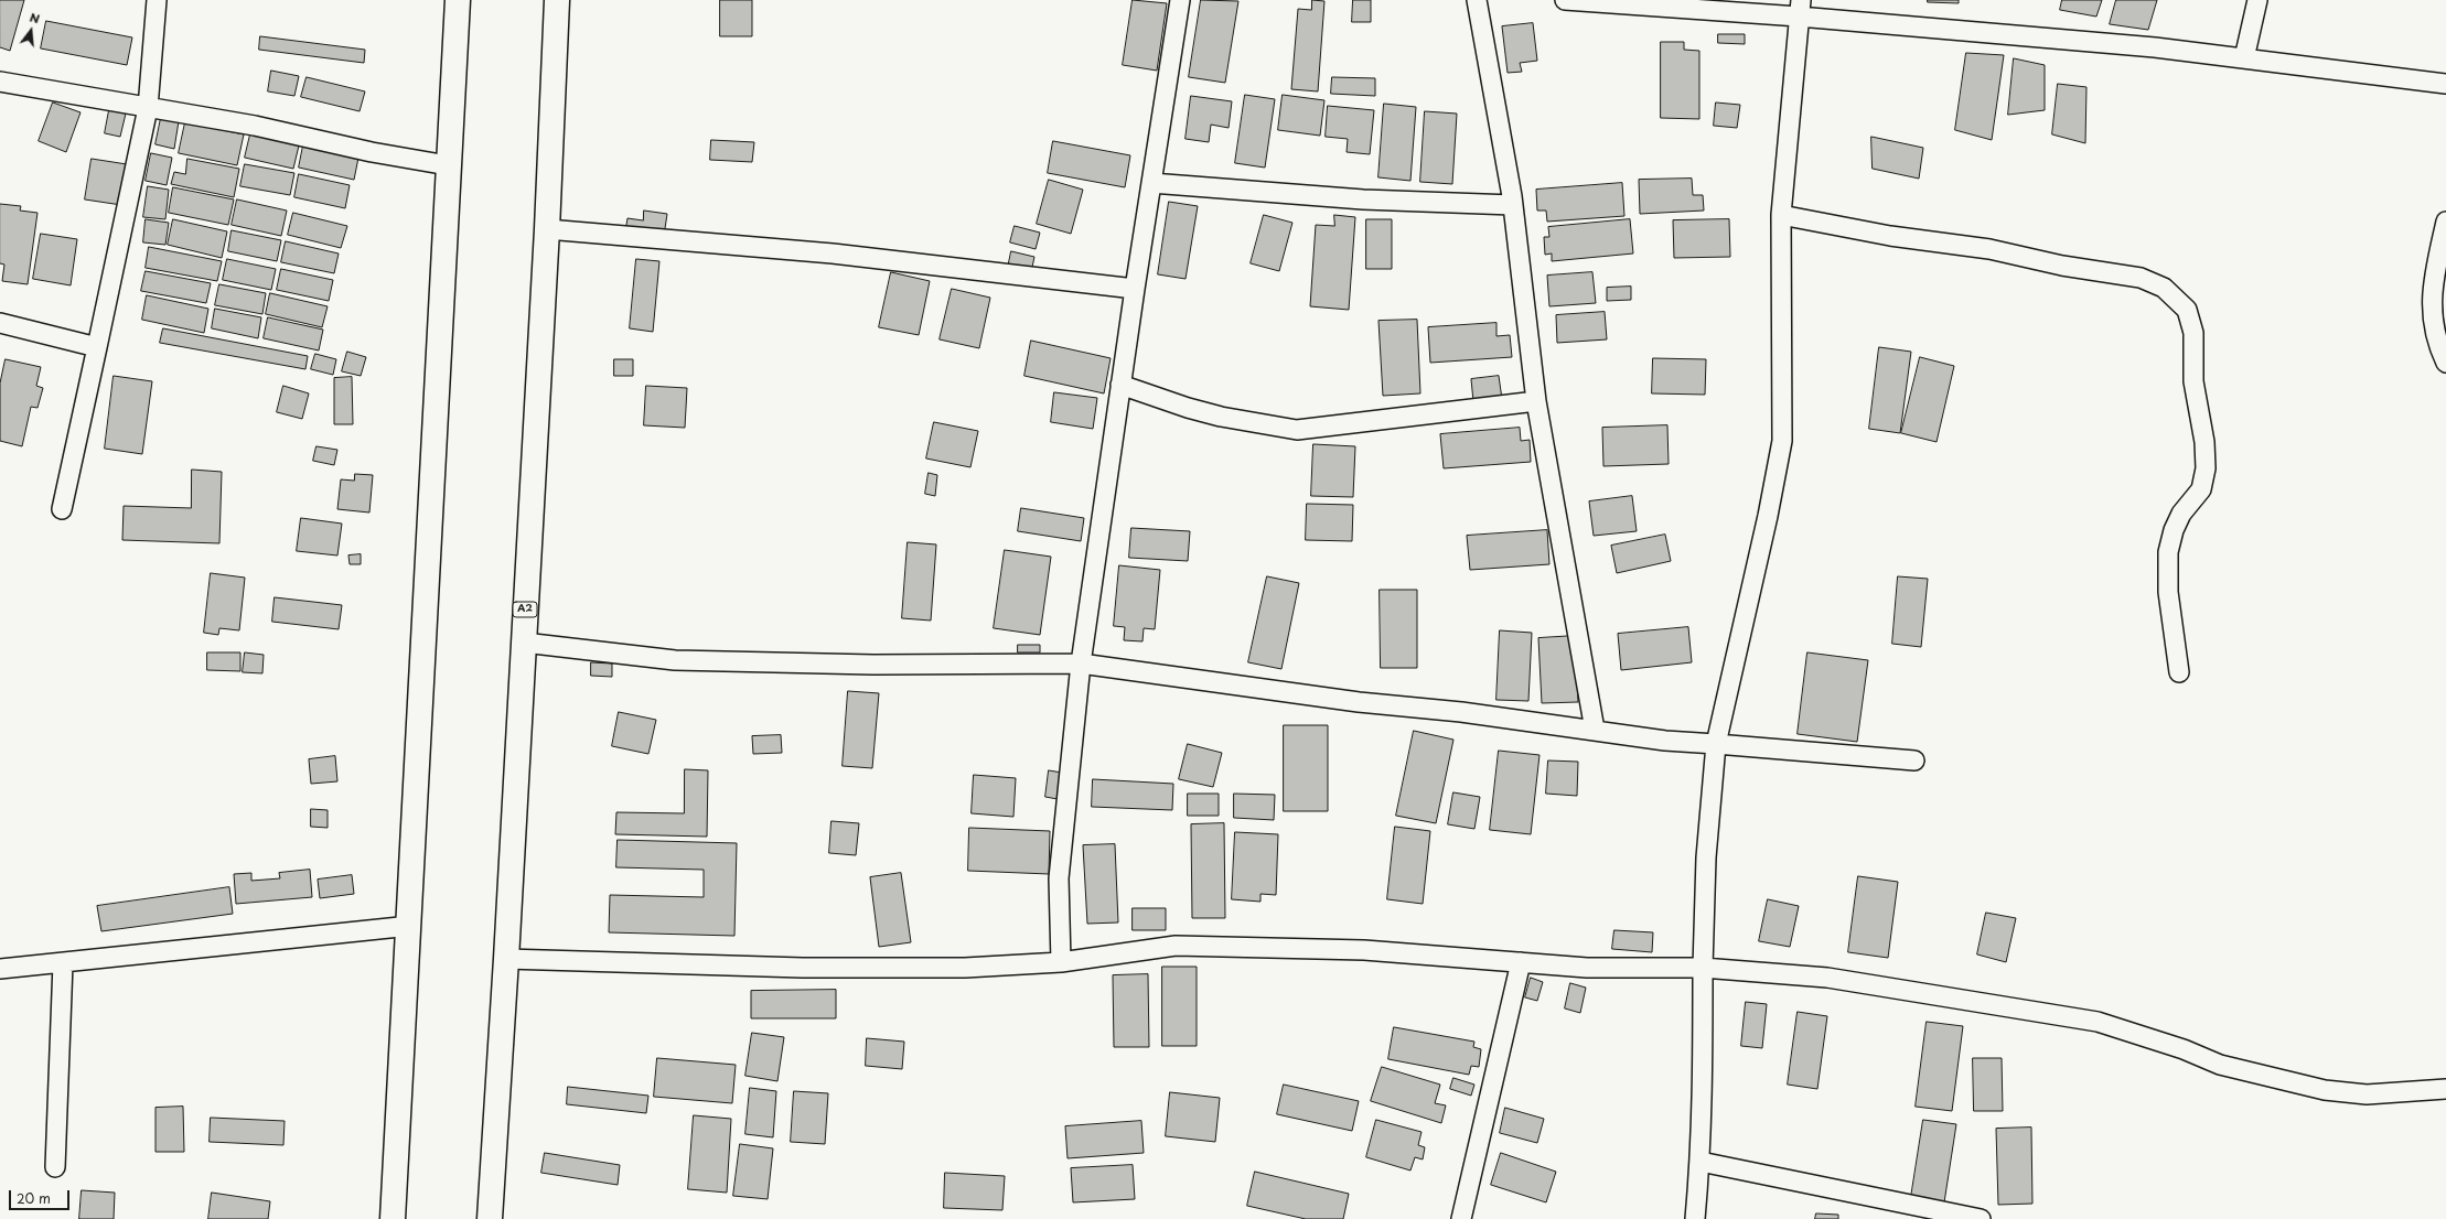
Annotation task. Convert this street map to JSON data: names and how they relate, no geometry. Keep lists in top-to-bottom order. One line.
{"streets":{"highway":["A2"]},"scale_bar":"20 m","north":"top"}
